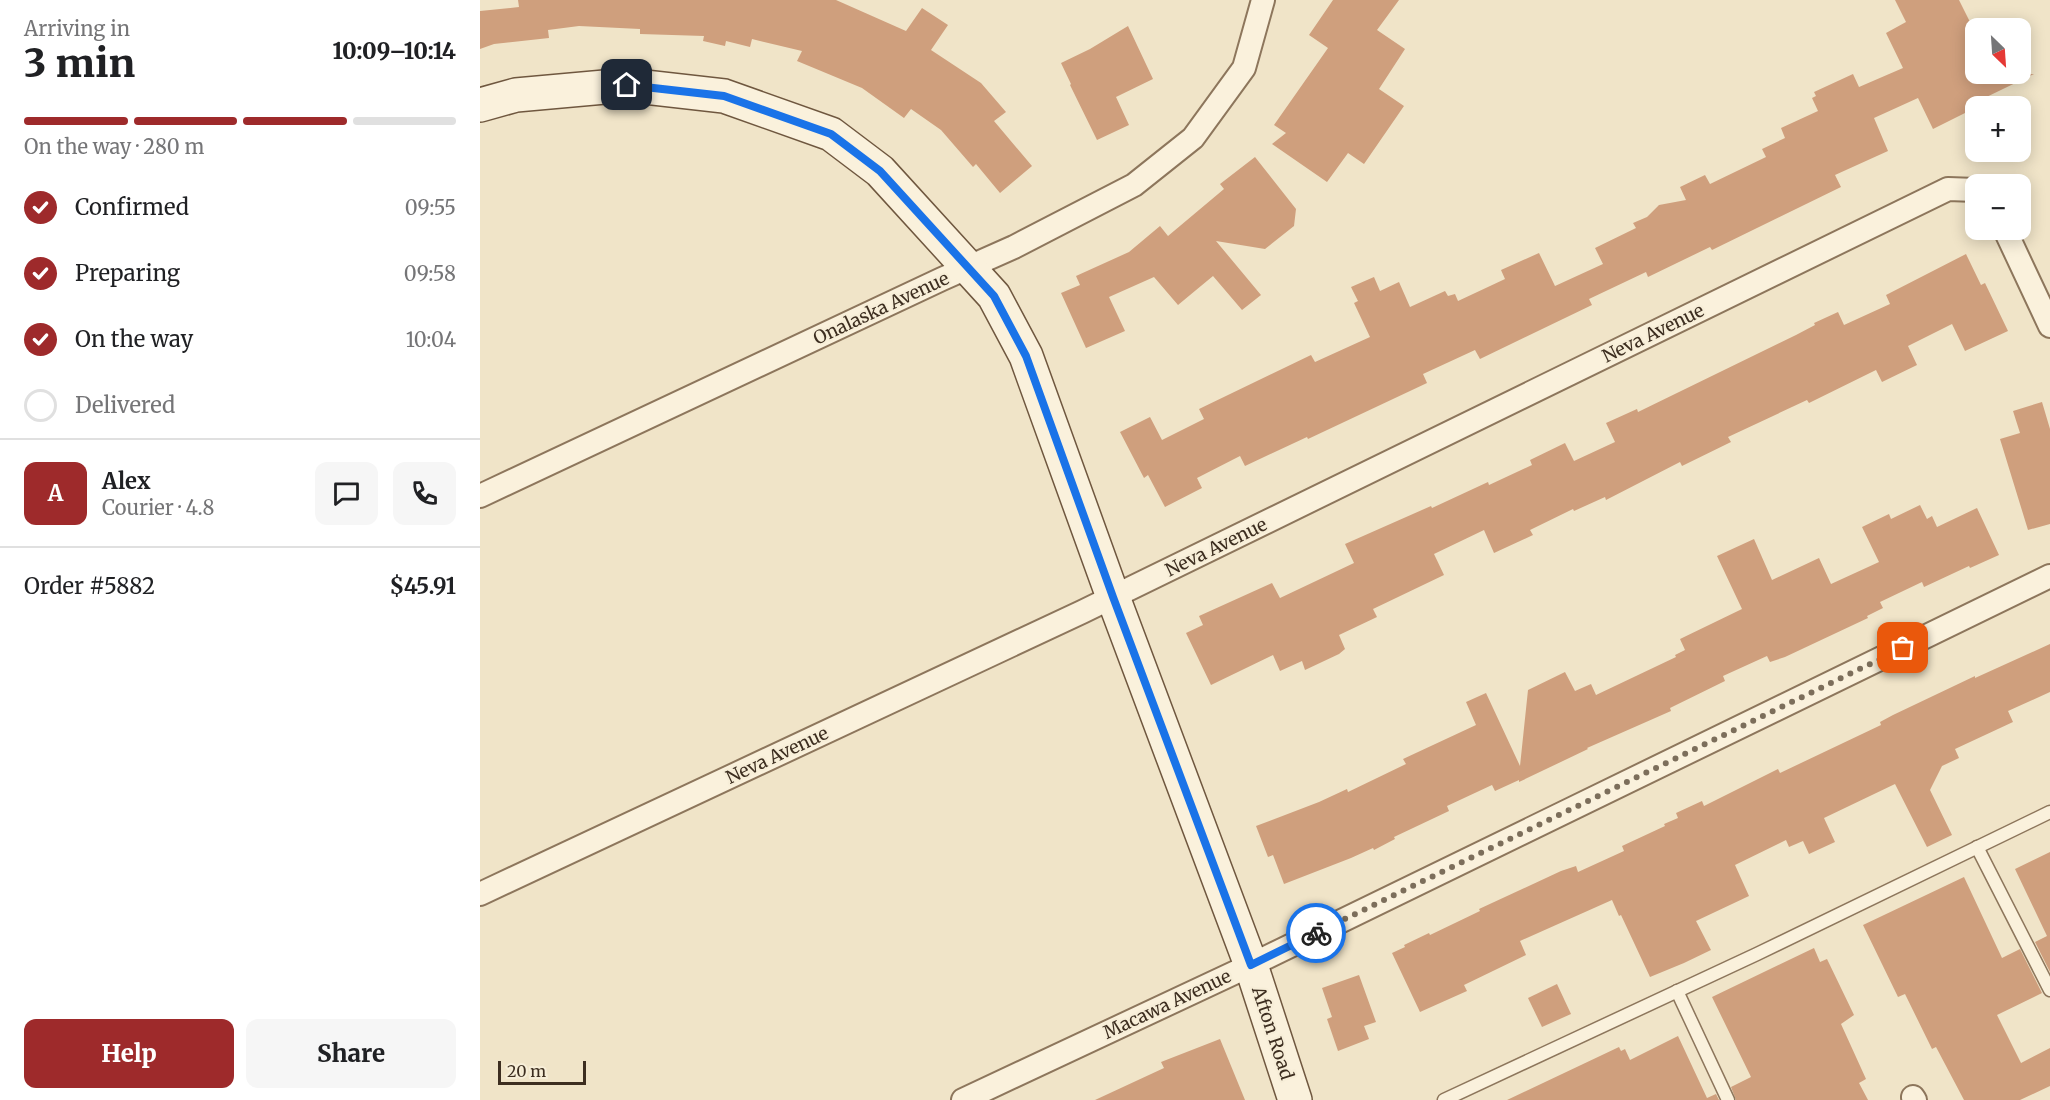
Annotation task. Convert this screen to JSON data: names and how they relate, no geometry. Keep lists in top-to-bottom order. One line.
{"streets":{"street":["Onalaska Avenue","Neva Avenue","Macawa Avenue","Afton Road"]},"crossings":[["Onalaska Avenue","Afton Road"],["Neva Avenue","Afton Road"],["Macawa Avenue","Afton Road"]],"scale_bar":"20 m","north":"bottom right","page":{"heading":["3 min","Arriving in","10:09–10:14"],"panel":["Alex","Courier · 4.8","Order #5882","$45.91"],"map_buttons":["+","−"],"bar":"On the way · 280 m","list":[["Confirmed","09:55"],["Preparing","09:58"],["On the way","10:04"],"Delivered"],"round":"A","buttons":["Help","Share"],"scale":"20 m"}}
